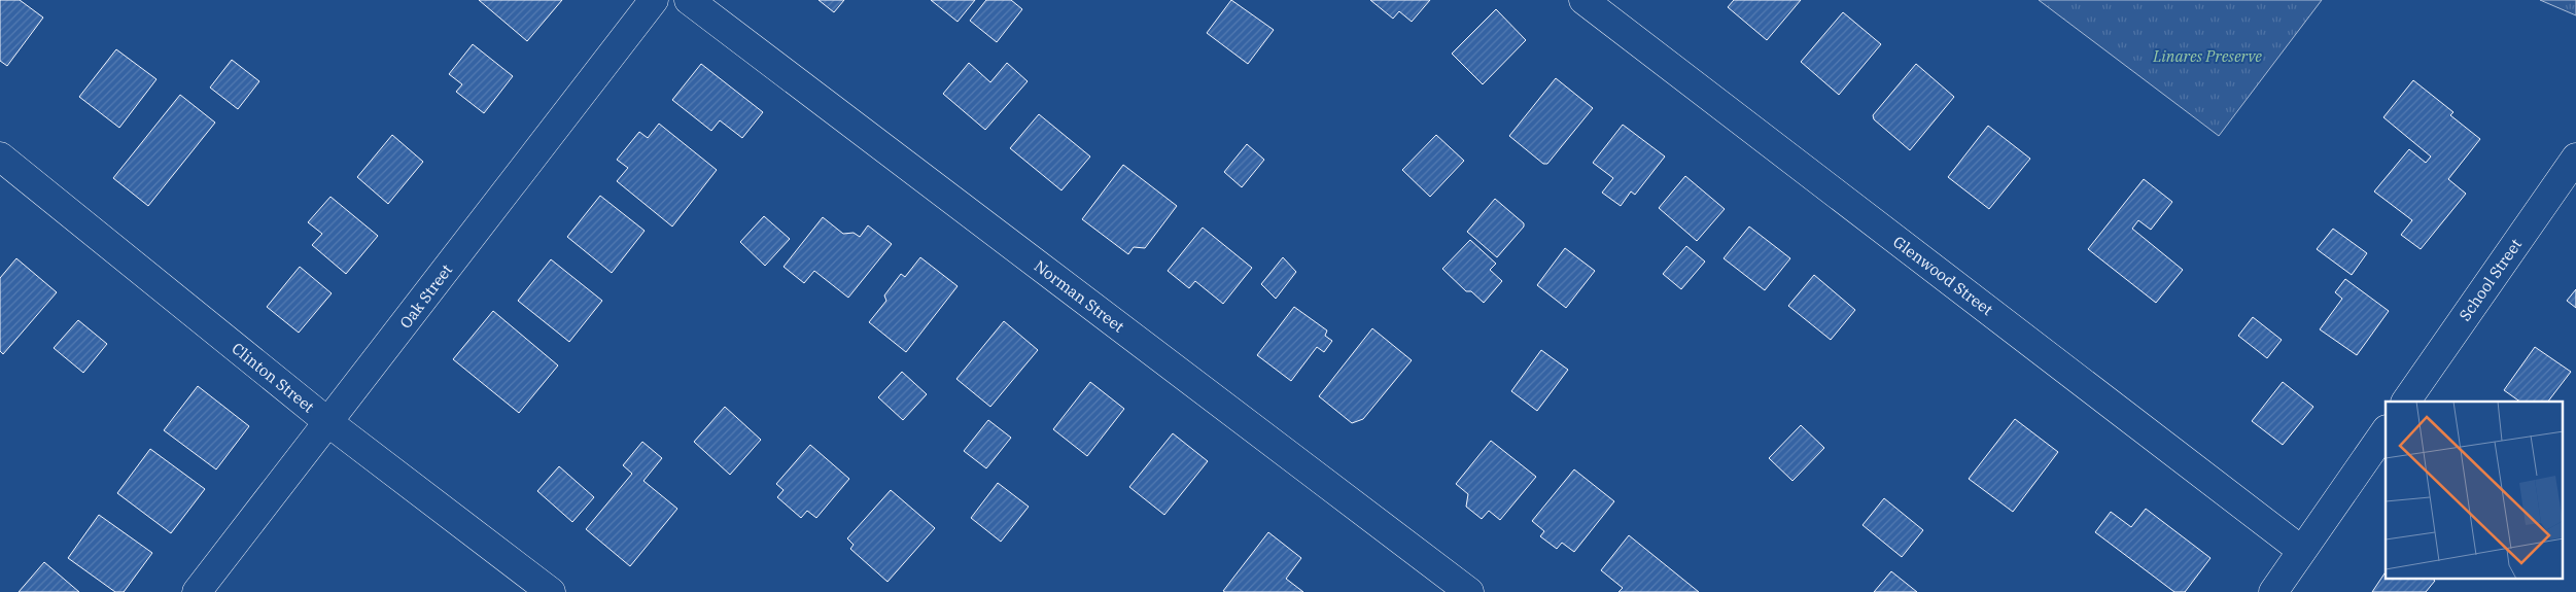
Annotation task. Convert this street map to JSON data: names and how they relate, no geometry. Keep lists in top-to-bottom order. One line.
{"streets":{"street":["Glenwood Street","School Street","Oak Street","Norman Street","Clinton Street"]},"crossings":[["Oak Street","Clinton Street"]],"parks":["Linares Preserve"]}
